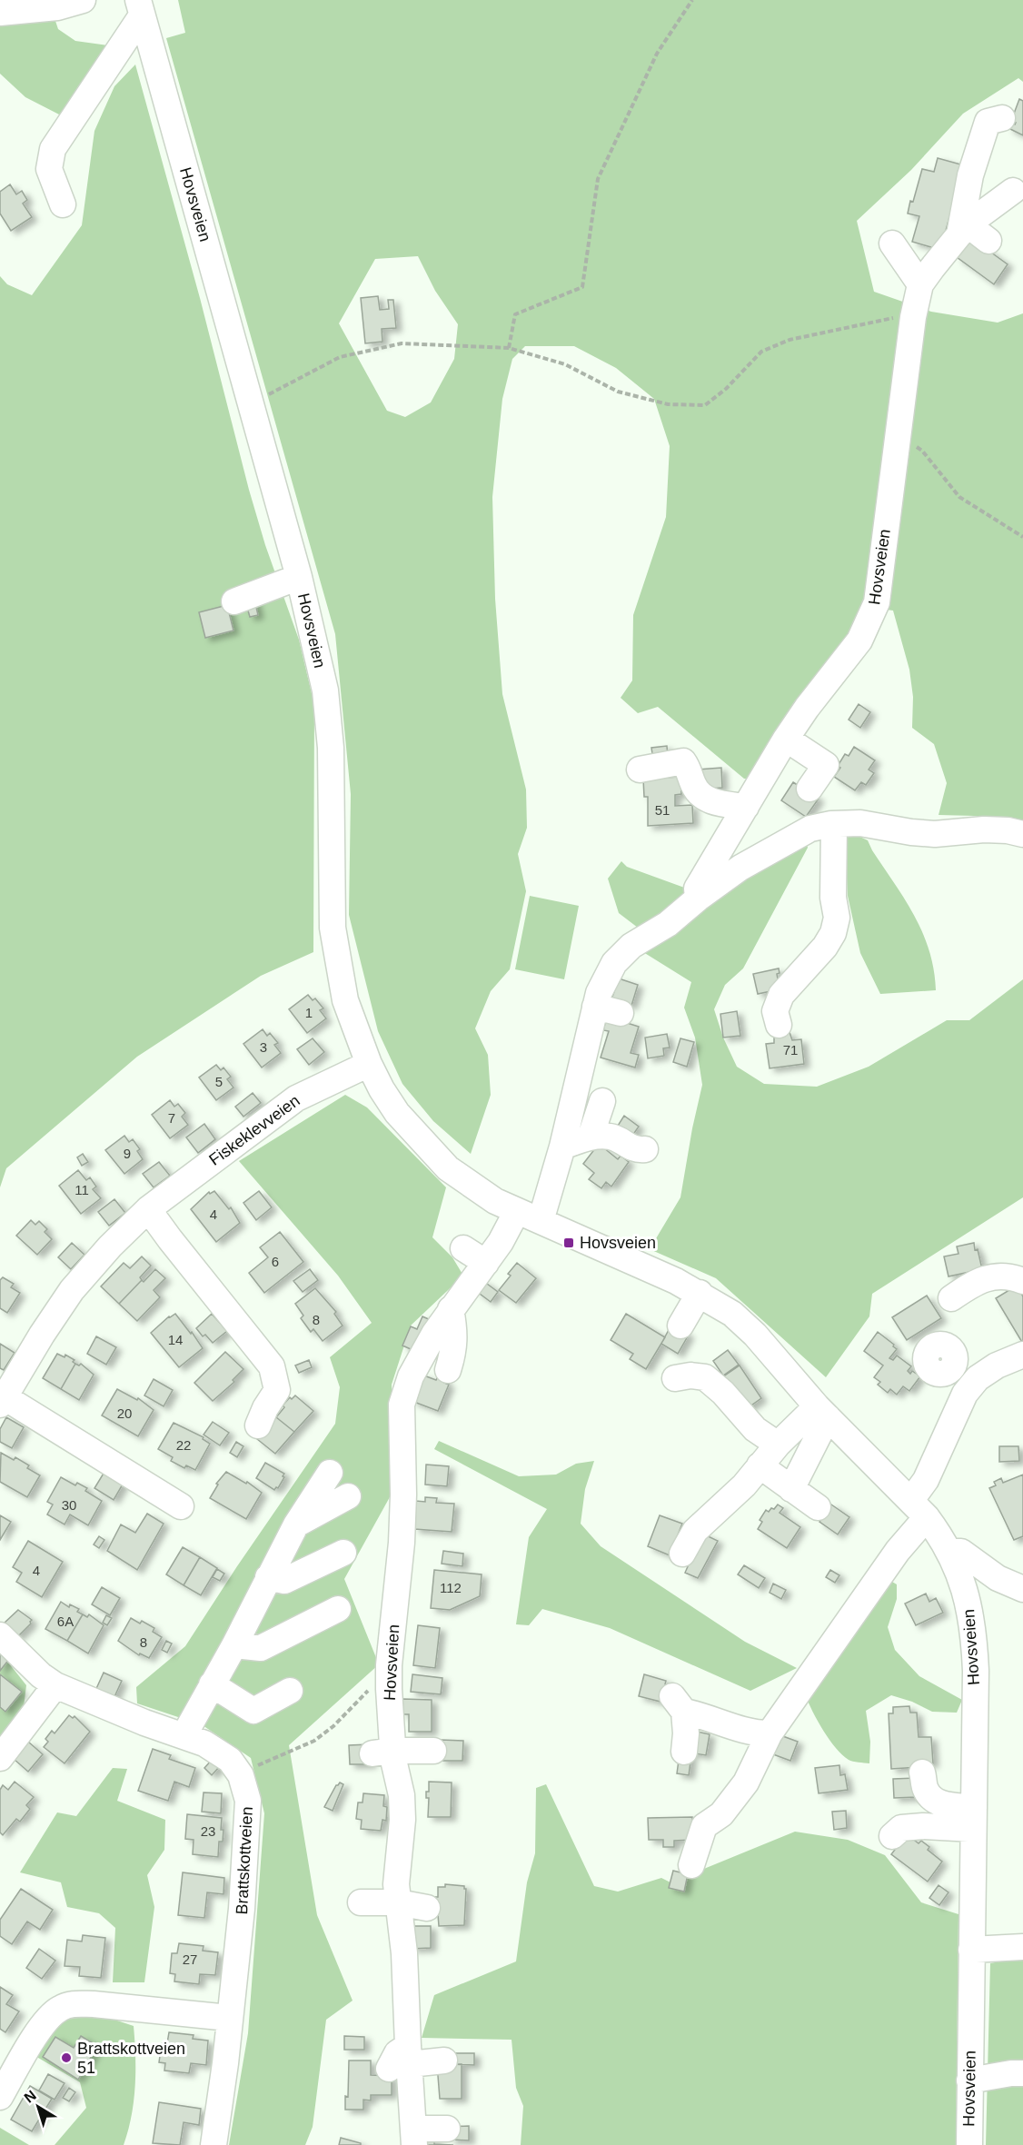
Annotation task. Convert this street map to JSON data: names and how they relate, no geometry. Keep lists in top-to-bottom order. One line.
{"streets":{"street":["Hovsveien","Fiskeklevveien","Brattskottveien"]},"crossings":[["Hovsveien","Fiskeklevveien"]],"places":{"transit":["Hovsveien"],"other":["Brattskottveien 51"]},"house_numbers":["51","1","3","71","5","7","9","11","4","6","8","14","20","22","30","4","112","6A","8","23","27"],"north":"top left"}
